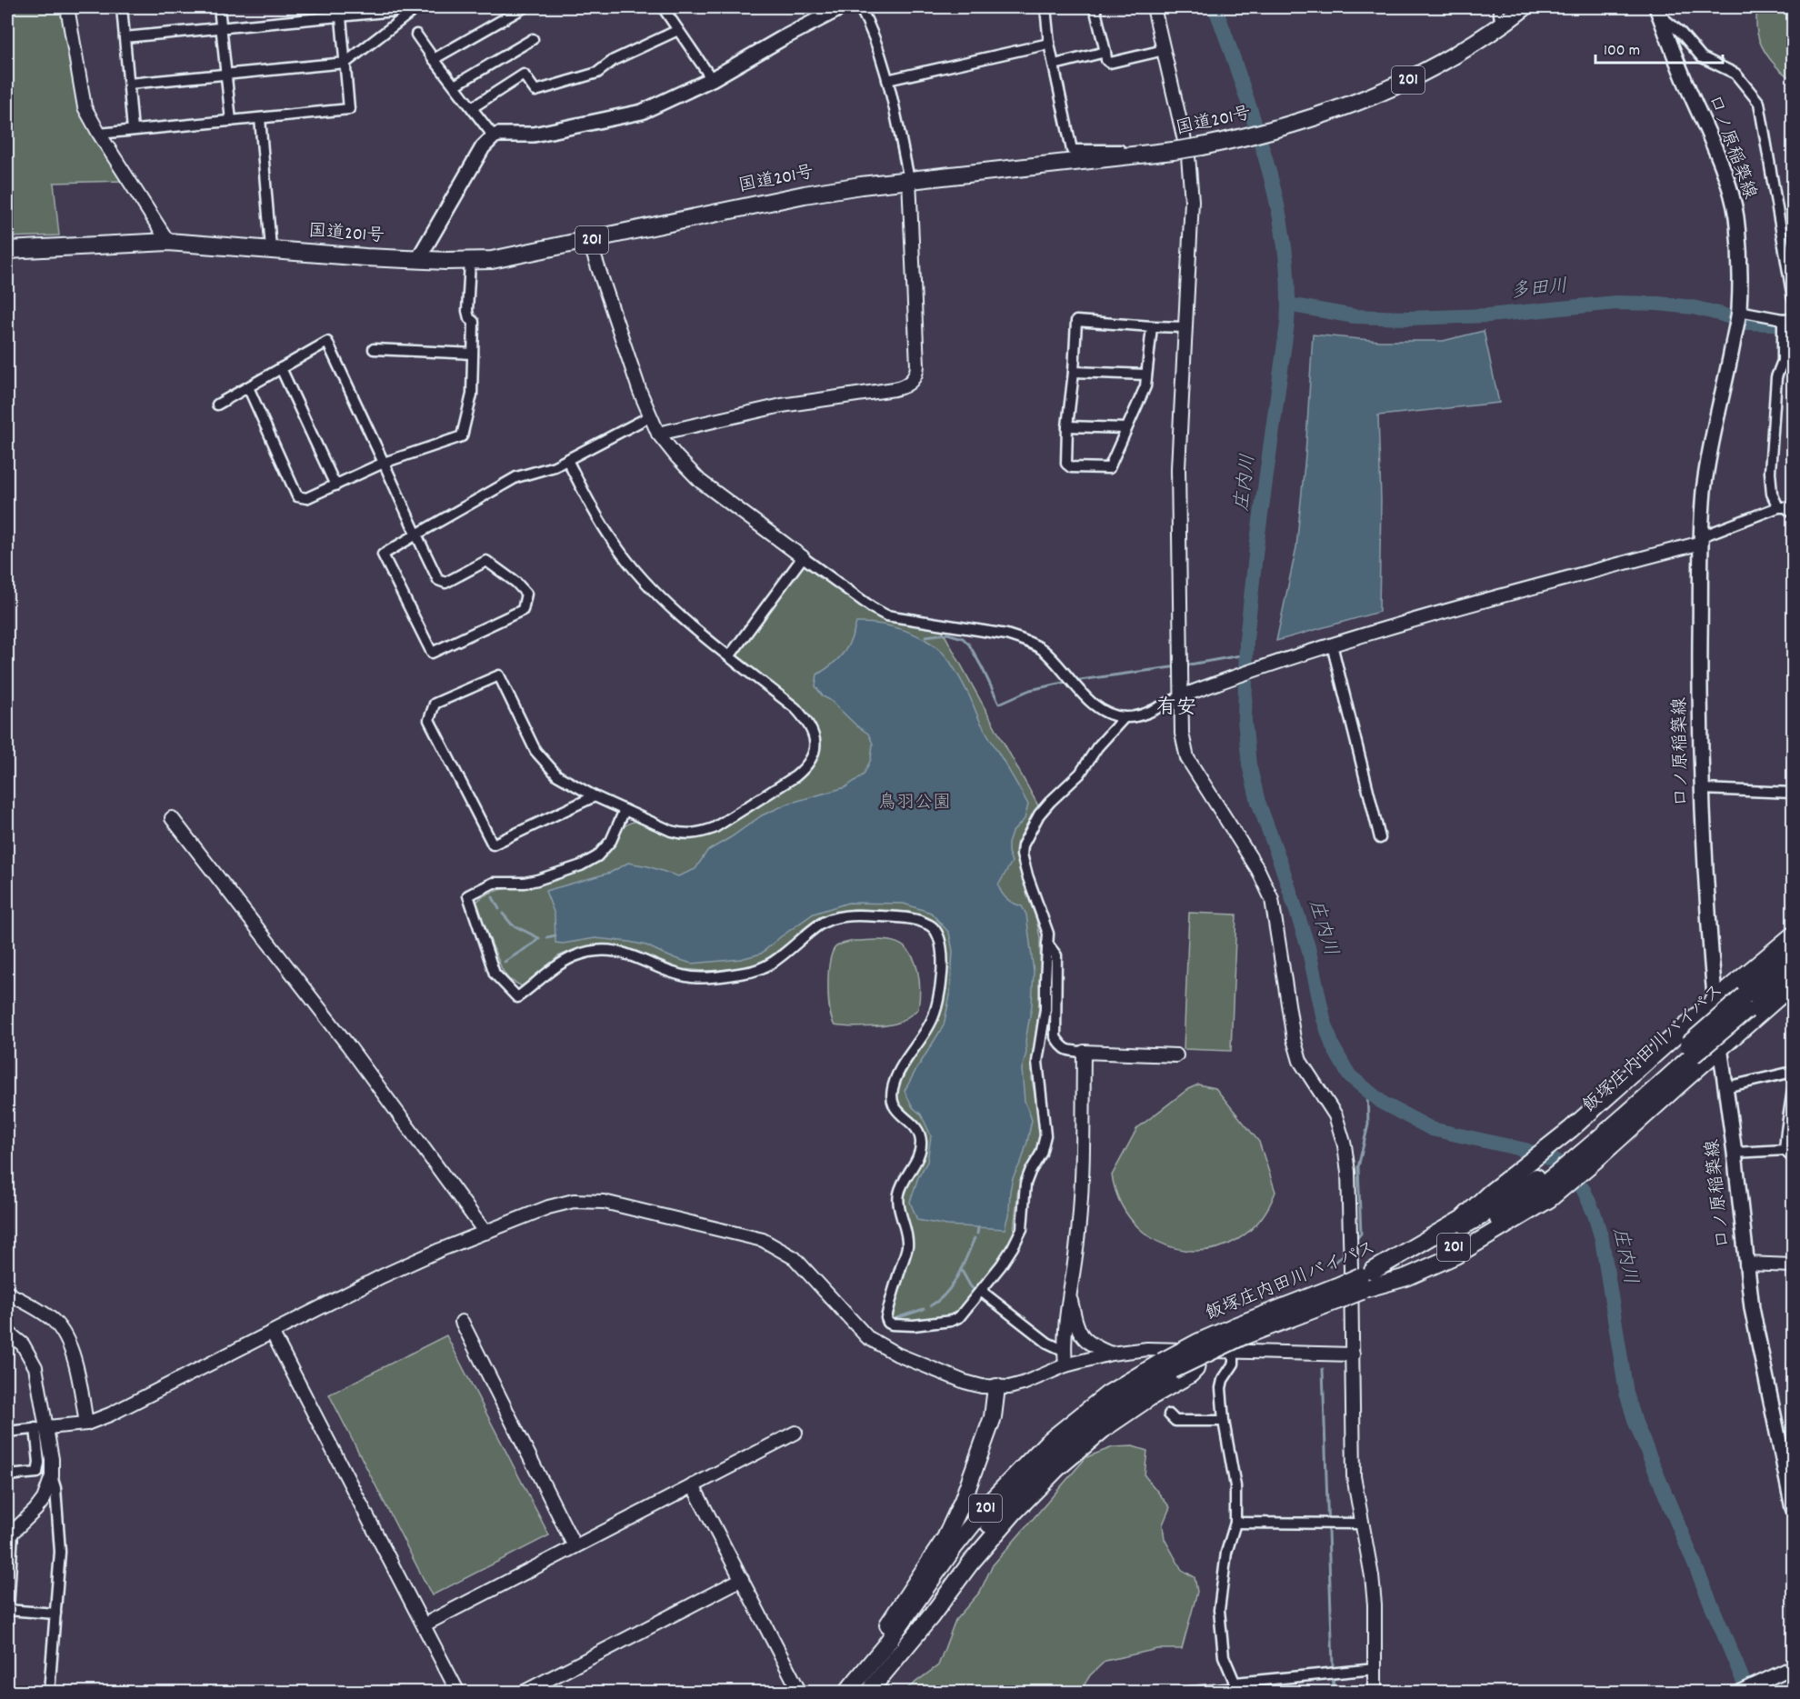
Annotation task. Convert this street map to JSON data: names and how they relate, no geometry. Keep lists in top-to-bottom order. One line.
{"streets":{"highway":["201","国道201号","飯塚庄内田川バイパス"],"main road":["口ノ原稲築線"]},"districts":["有安"],"water":["多田川","庄内川"],"parks":["鳥羽公園"],"scale_bar":"100 m"}
